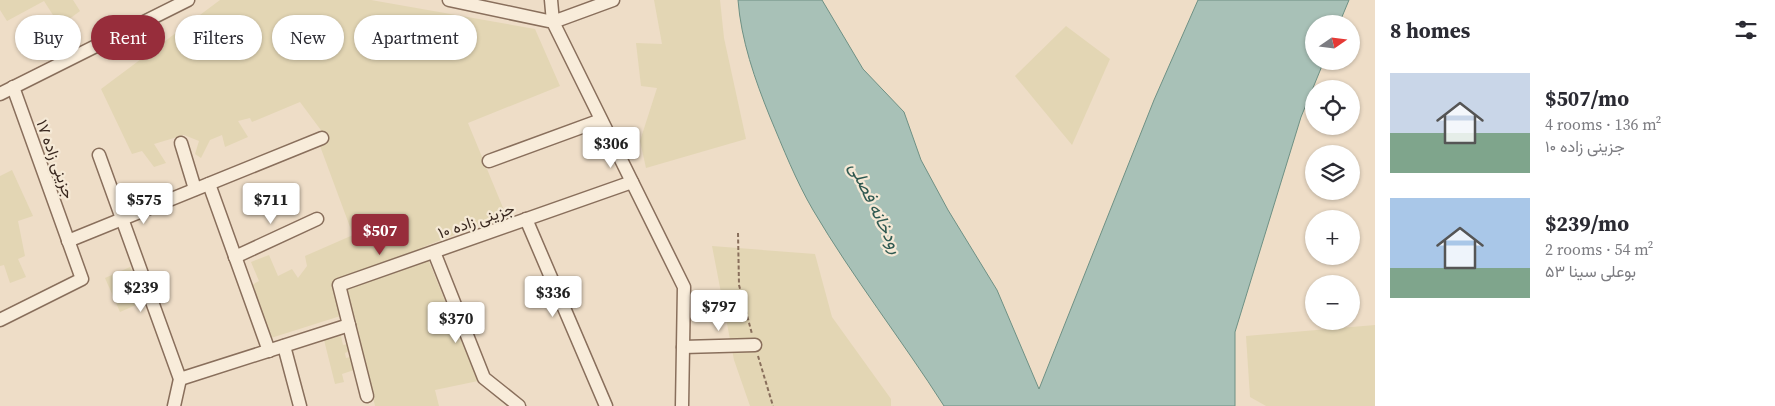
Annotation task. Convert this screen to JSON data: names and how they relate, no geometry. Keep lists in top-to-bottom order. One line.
{"streets":{"street":["جزینی زاده ۱۷","جزینی زاده ۱۰"]},"water":["رودخانه فصلی"],"north":"right","page":{"heading":"8 homes","map_buttons":["+","−"],"chip":["Buy","Rent","Filters","New","Apartment"],"list":[{"name":"$507/mo","note":"4 rooms · 136 m² · جزینی زاده ۱۰"},{"name":"$239/mo","note":"2 rooms · 54 m² · بوعلی سینا ۵۳"}],"price":["$306","$575","$711","$507","$239","$336","$797","$370"]}}
